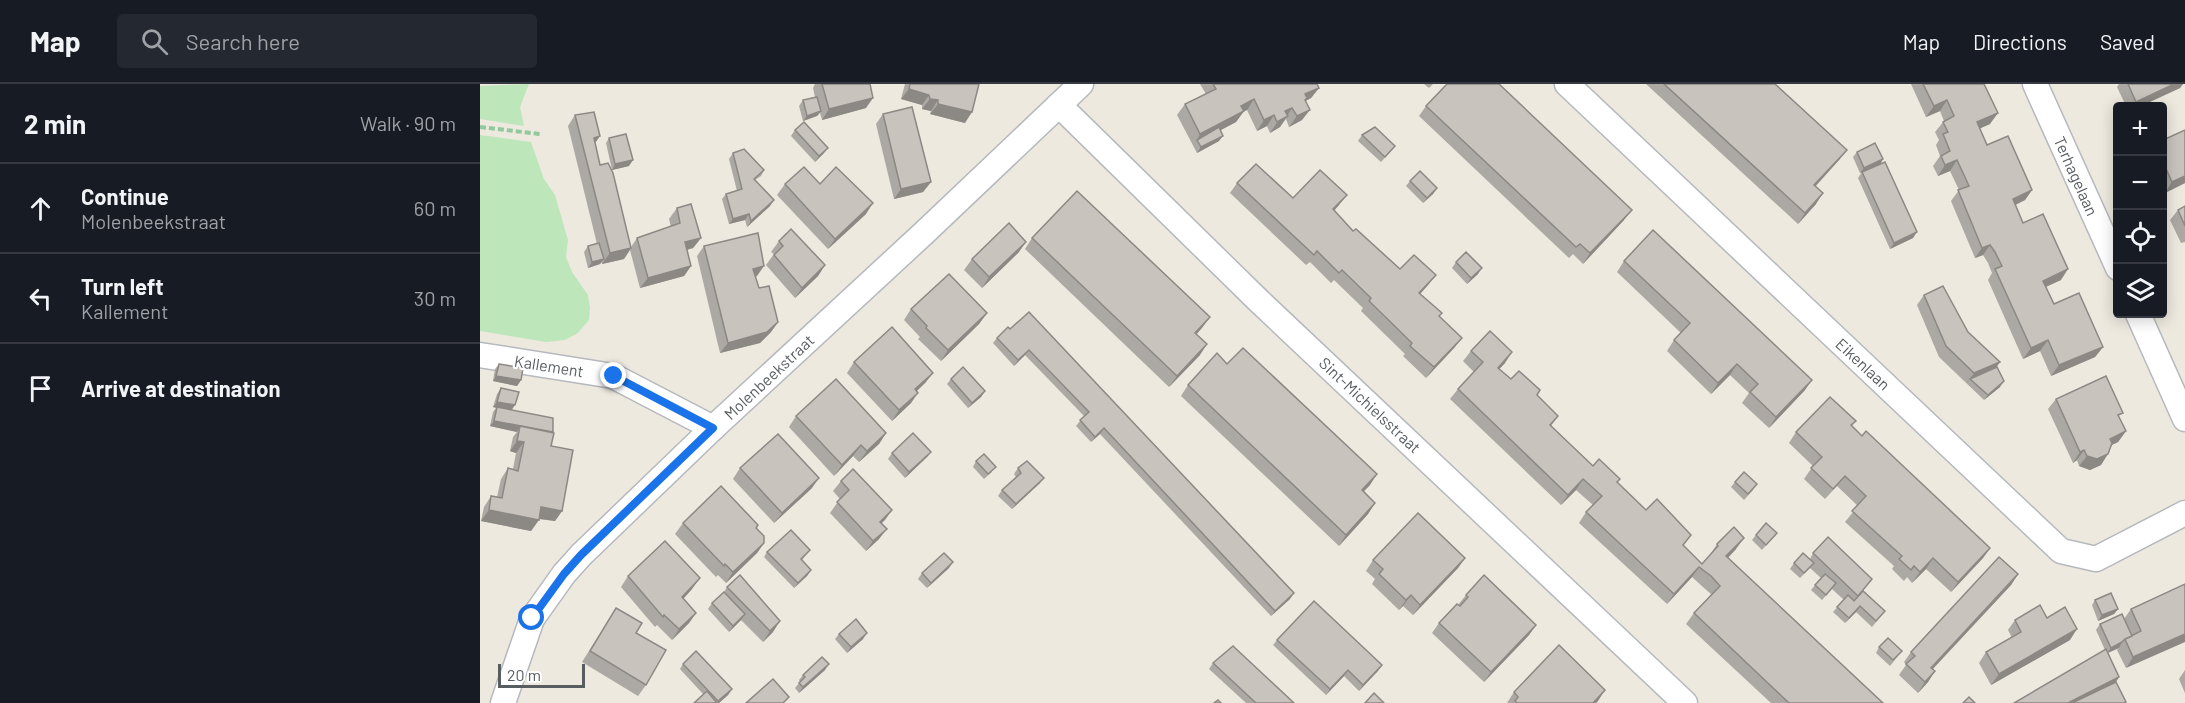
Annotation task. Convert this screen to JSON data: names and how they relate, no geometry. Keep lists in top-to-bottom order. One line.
{"streets":{"street":["Terhagelaan","Eikenlaan","Kallement","Molenbeekstraat","Sint-Michielsstraat"]},"crossings":[["Kallement","Molenbeekstraat"],["Molenbeekstraat","Sint-Michielsstraat"]],"scale_bar":"20 m","page":{"header":"Map","search":"Search here","nav":["Map","Directions","Saved"],"heading":["2 min","Walk · 90 m"],"map_buttons":["+","−"],"list":[["Continue","Molenbeekstraat","60 m"],["Turn left","Kallement","30 m"],"Arrive at destination"],"scale":"20 m"}}
